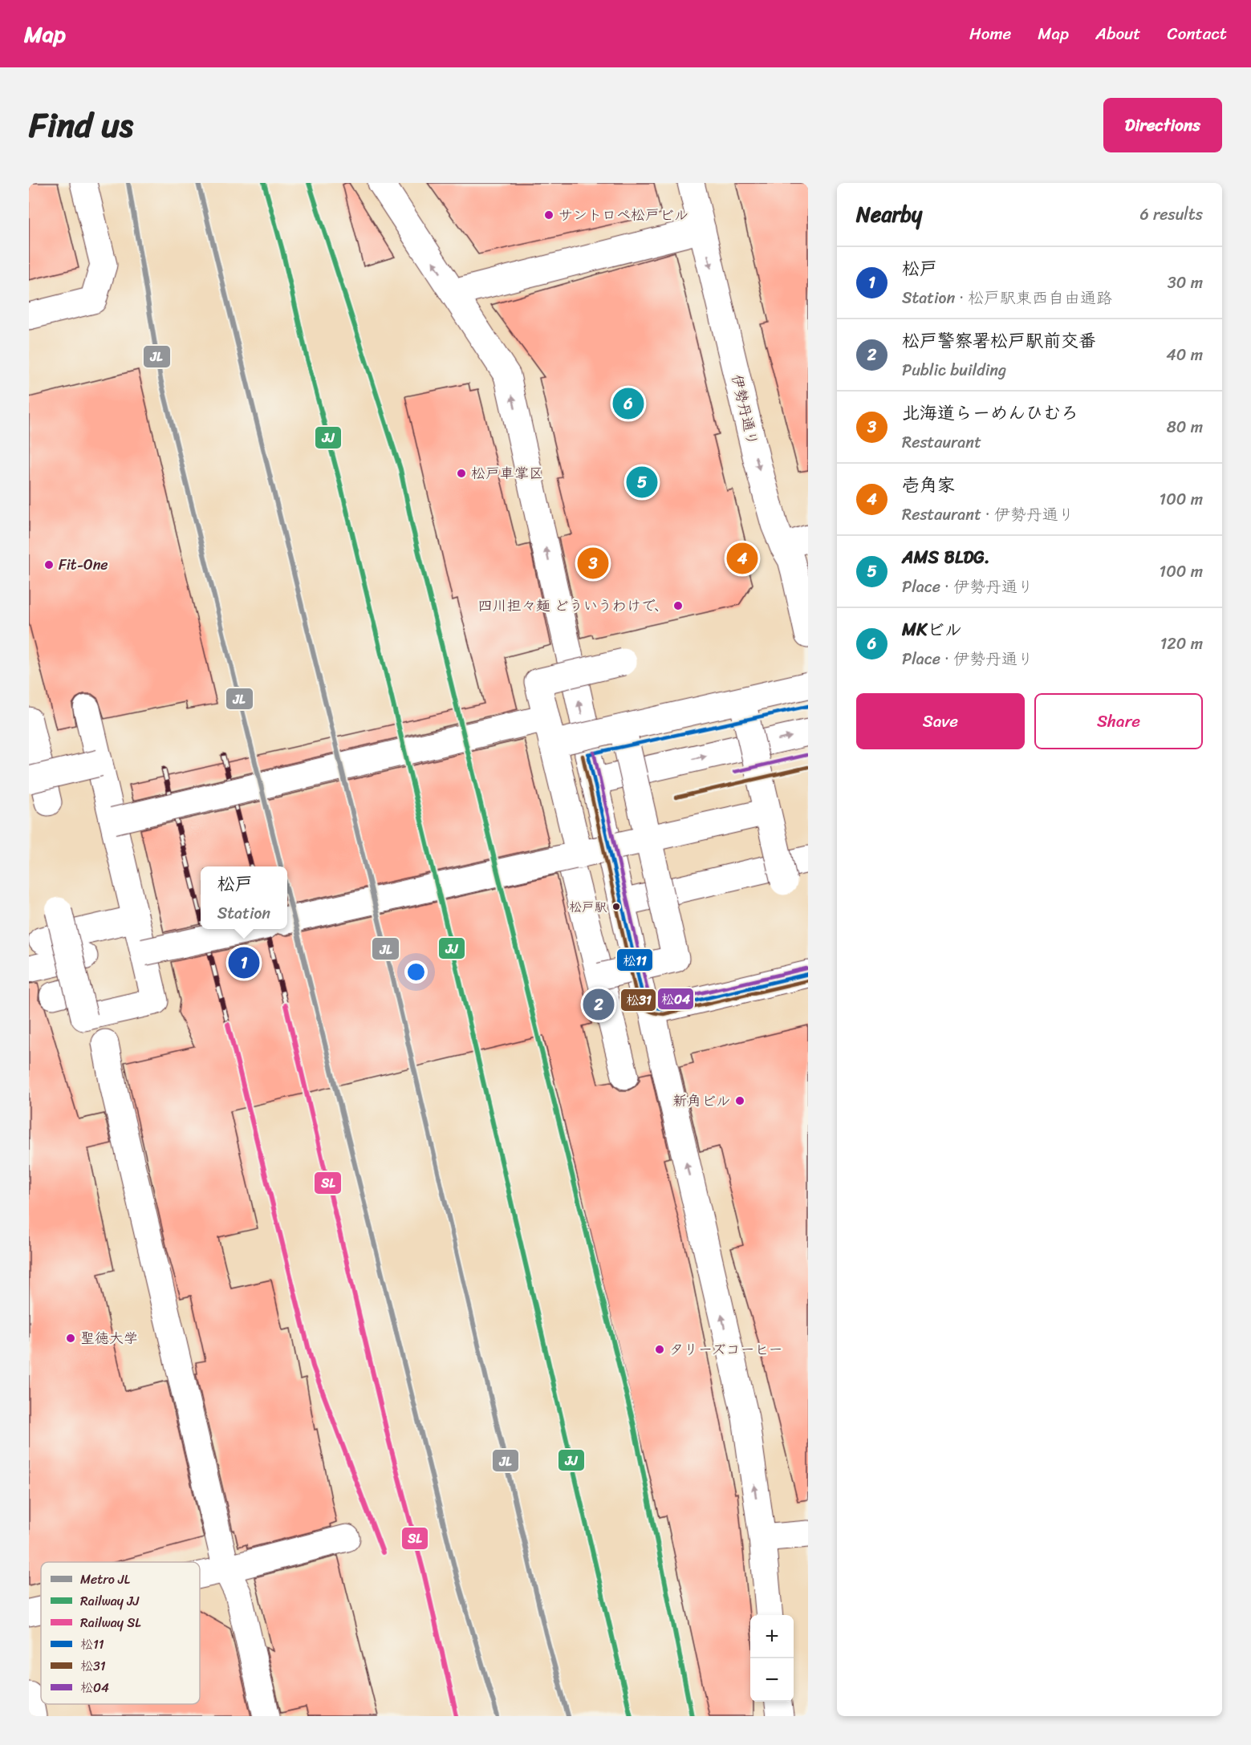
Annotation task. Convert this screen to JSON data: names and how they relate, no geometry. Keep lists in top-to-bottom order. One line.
{"streets":{"street":["伊勢丹通り"]},"places":["サントロペ松戸ビル","松戸車掌区","Fit-One","四川担々麺 どういうわけで、","松戸駅","新角ビル","聖徳大学","タリーズコーヒー"],"lines":["metro line JL","rail line JJ","transit line 松11","transit line 松04","transit line 松31","rail line SL"],"legend":["Metro JL","Railway JJ","Railway SL","松11","松31","松04"],"page":{"header":"Map","nav":["Home","Map","About","Contact"],"title":"Find us","buttons":["Directions",["Save","Share"]],"heading":["Nearby","6 results"],"list":[{"mark":"1","name":"松戸","note":"Station · 松戸駅東西自由通路","value":"30 m"},{"mark":"2","name":"松戸警察署松戸駅前交番","note":"Public building","value":"40 m"},{"mark":"3","name":"北海道らーめんひむろ","note":"Restaurant","value":"80 m"},{"mark":"4","name":"壱角家","note":"Restaurant · 伊勢丹通り","value":"100 m"},{"mark":"5","name":"AMS BLDG.","note":"Place · 伊勢丹通り","value":"100 m"},{"mark":"6","name":"MKビル","note":"Place · 伊勢丹通り","value":"120 m"}],"pins":["6","5","4","3","1","2"],"popup":["松戸","Station"],"map_buttons":["+","−"]}}
